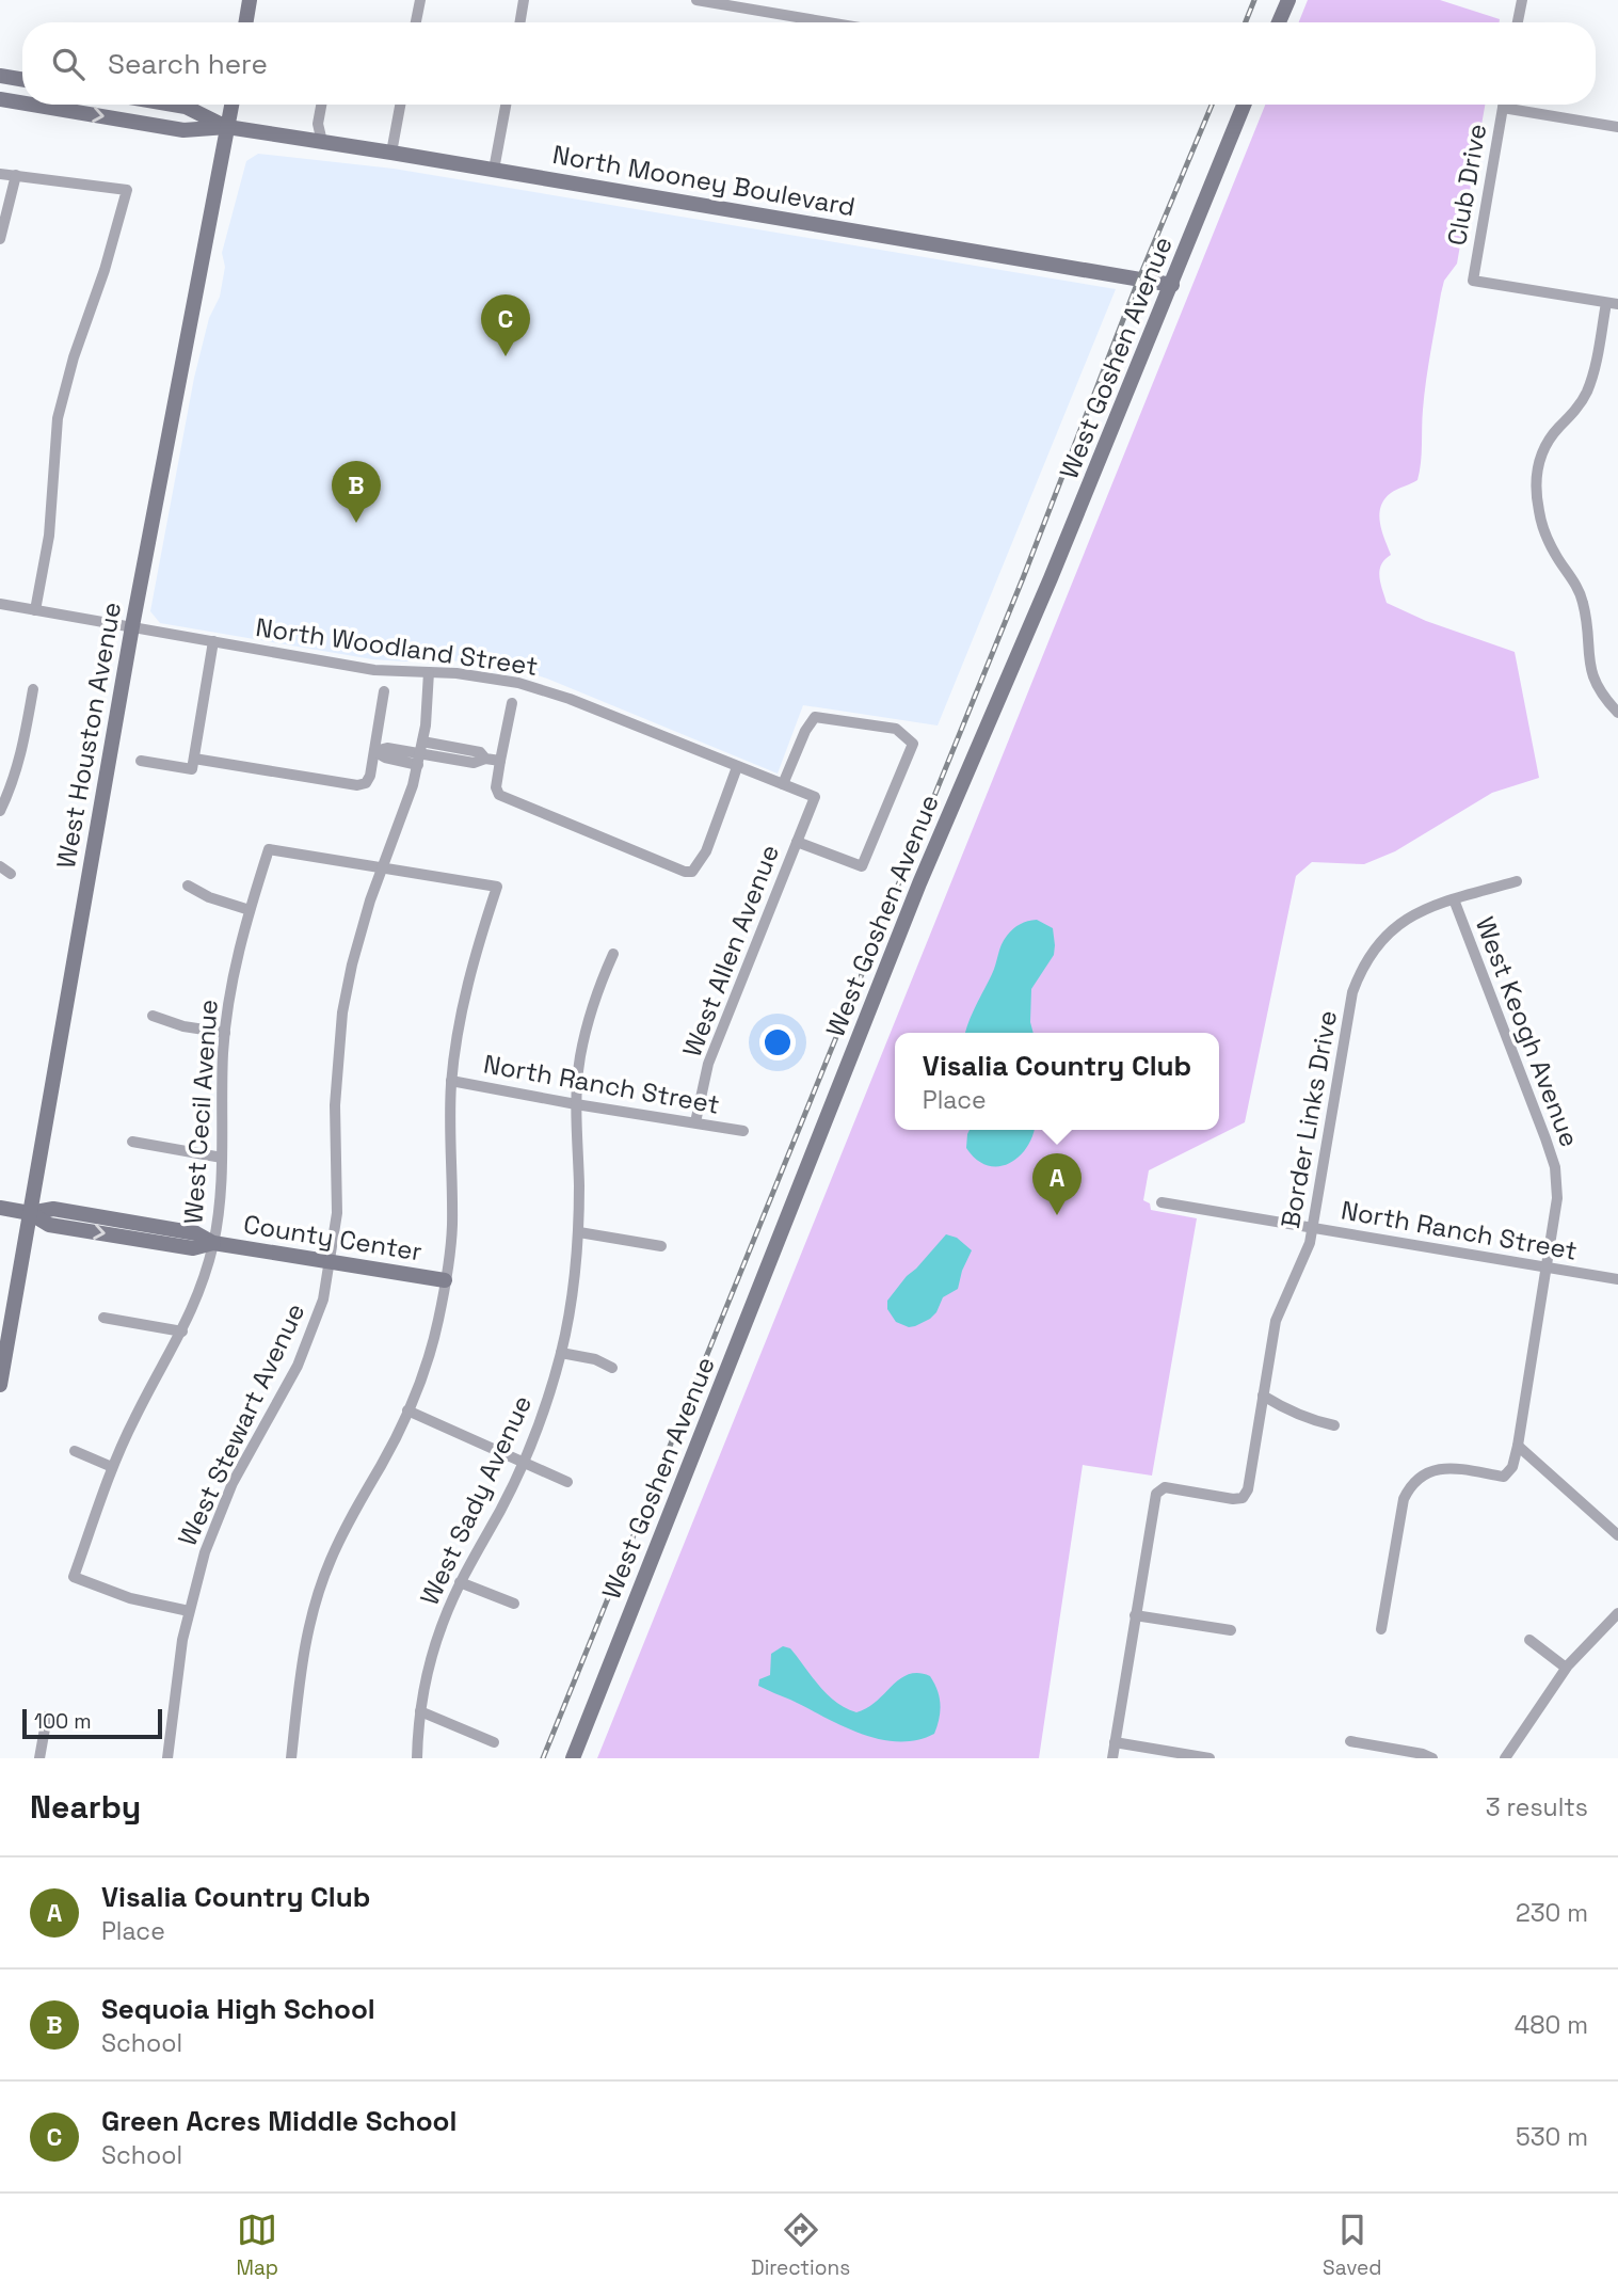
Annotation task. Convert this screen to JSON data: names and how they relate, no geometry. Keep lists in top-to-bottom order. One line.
{"streets":{"main road":["North Mooney Boulevard","West Goshen Avenue","West Houston Avenue","County Center"],"street":["Club Drive","North Woodland Street","West Allen Avenue","West Keogh Avenue","North Ranch Street","West Cecil Avenue","Border Links Drive","West Stewart Avenue","West Sady Avenue"]},"crossings":[["North Mooney Boulevard","West Goshen Avenue"],["North Mooney Boulevard","West Houston Avenue"],["North Woodland Street","West Houston Avenue"],["North Woodland Street","West Allen Avenue"],["North Woodland Street","West Stewart Avenue"],["West Houston Avenue","County Center"],["West Allen Avenue","North Ranch Street"],["West Keogh Avenue","North Ranch Street"],["West Keogh Avenue","Border Links Drive"],["North Ranch Street","Border Links Drive"],["North Ranch Street","West Sady Avenue"],["West Cecil Avenue","County Center"],["West Cecil Avenue","West Stewart Avenue"],["County Center","West Stewart Avenue"]],"scale_bar":"100 m","page":{"search":"Search here","pins":["C","B","A"],"popup":["Visalia Country Club","Place"],"scale":"100 m","heading":["Nearby","3 results"],"list":[{"mark":"A","name":"Visalia Country Club","note":"Place","value":"230 m"},{"mark":"B","name":"Sequoia High School","note":"School","value":"480 m"},{"mark":"C","name":"Green Acres Middle School","note":"School","value":"530 m"}],"nav":["Map","Directions","Saved"]}}
